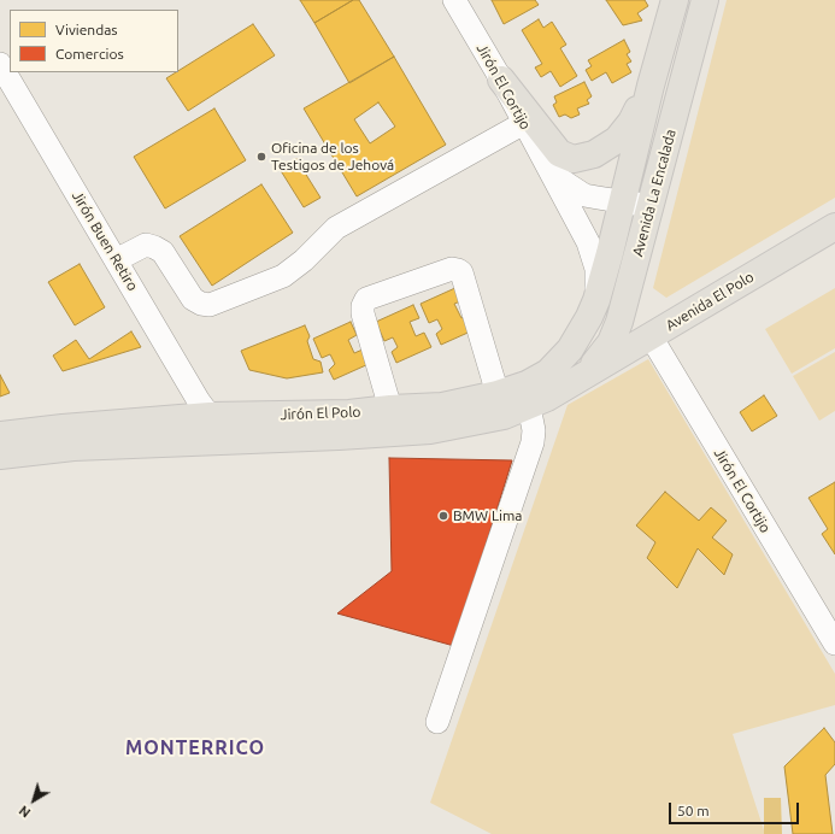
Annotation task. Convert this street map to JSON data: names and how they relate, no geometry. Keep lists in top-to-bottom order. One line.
{"streets":{"main road":["Avenida La Encalada","Avenida El Polo","Jirón El Polo"],"street":["Jirón El Cortijo","Jirón Buen Retiro"]},"crossings":[["Jirón El Cortijo","Avenida La Encalada"],["Jirón El Cortijo","Avenida El Polo"],["Jirón El Cortijo","Jirón El Polo"],["Avenida La Encalada","Avenida El Polo"],["Avenida La Encalada","Jirón El Polo"],["Jirón Buen Retiro","Jirón El Polo"],["Avenida El Polo","Jirón El Polo"]],"districts":["MONTERRICO"],"places":["Oficina de los Testigos de Jehová","BMW Lima"],"legend":["Viviendas","Comercios"],"scale_bar":"50 m","north":"bottom left"}
